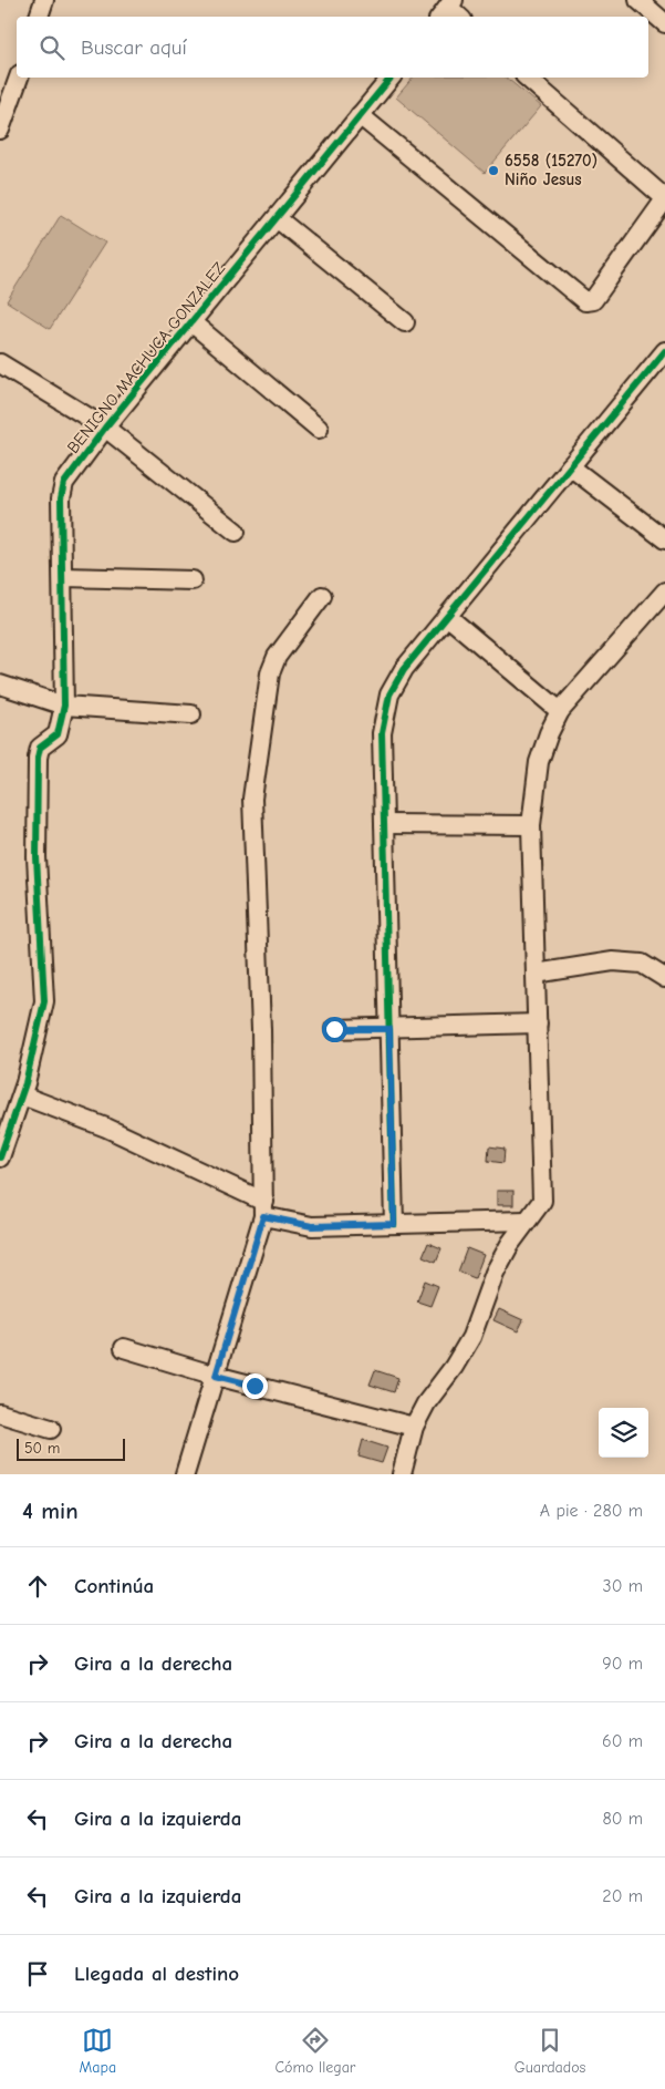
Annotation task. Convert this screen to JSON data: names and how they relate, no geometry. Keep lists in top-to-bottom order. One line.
{"streets":{"street":["BENIGNO MACHUCA GONZALEZ"]},"places":["6558 (15270) Niño Jesus"],"scale_bar":"50 m","page":{"search":"Buscar aquí","scale":"50 m","heading":["4 min","A pie · 280 m"],"list":[["Continúa","30 m"],["Gira a la derecha","90 m"],["Gira a la derecha","60 m"],["Gira a la izquierda","80 m"],["Gira a la izquierda","20 m"],"Llegada al destino"],"nav":["Mapa","Cómo llegar","Guardados"]}}
